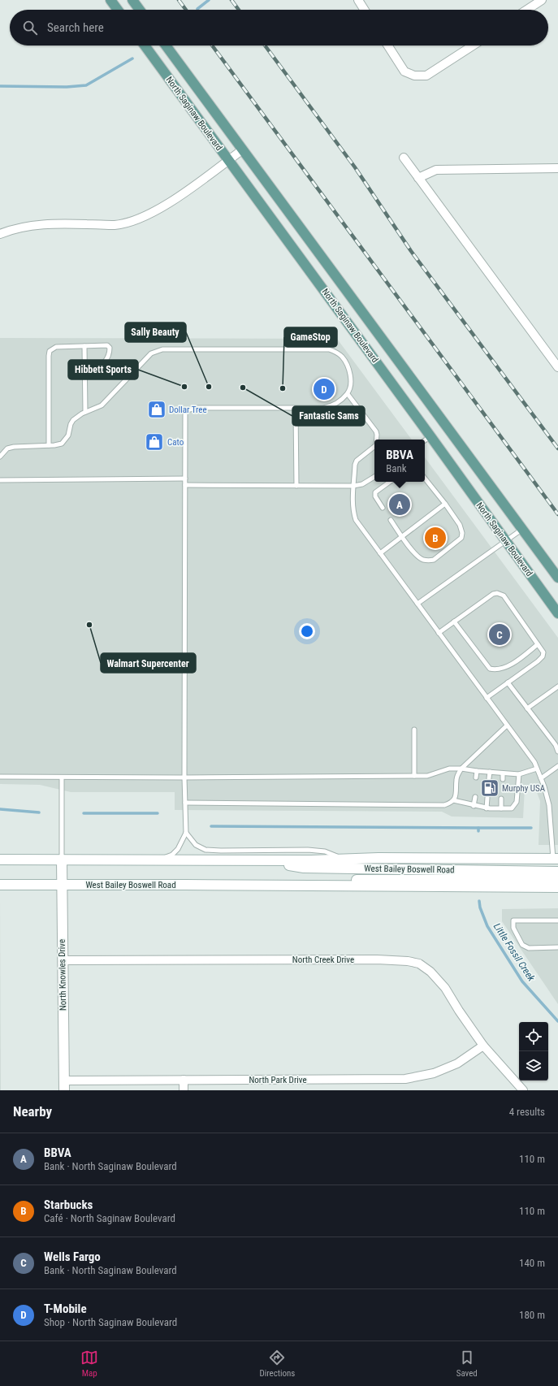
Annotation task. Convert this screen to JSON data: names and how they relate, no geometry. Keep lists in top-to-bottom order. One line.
{"streets":{"main road":["North Saginaw Boulevard","West Bailey Boswell Road","North Knowles Drive"],"street":["North Creek Drive","North Park Drive"]},"crossings":[["West Bailey Boswell Road","North Knowles Drive"],["North Creek Drive","North Knowles Drive"],["North Creek Drive","North Park Drive"],["North Knowles Drive","North Park Drive"]],"water":["Little Fossil Creek"],"places":{"other":["Hibbett Sports","Sally Beauty","Fantastic Sams","GameStop","Walmart Supercenter"],"shop":["Dollar Tree","Cato"],"fuel station":["Murphy USA"]},"page":{"search":"Search here","pins":["D","A","B","C"],"popup":["BBVA","Bank"],"heading":["Nearby","4 results"],"list":[{"mark":"A","name":"BBVA","note":"Bank · North Saginaw Boulevard","value":"110 m"},{"mark":"B","name":"Starbucks","note":"Café · North Saginaw Boulevard","value":"110 m"},{"mark":"C","name":"Wells Fargo","note":"Bank · North Saginaw Boulevard","value":"140 m"},{"mark":"D","name":"T-Mobile","note":"Shop · North Saginaw Boulevard","value":"180 m"}],"nav":["Map","Directions","Saved"]}}
